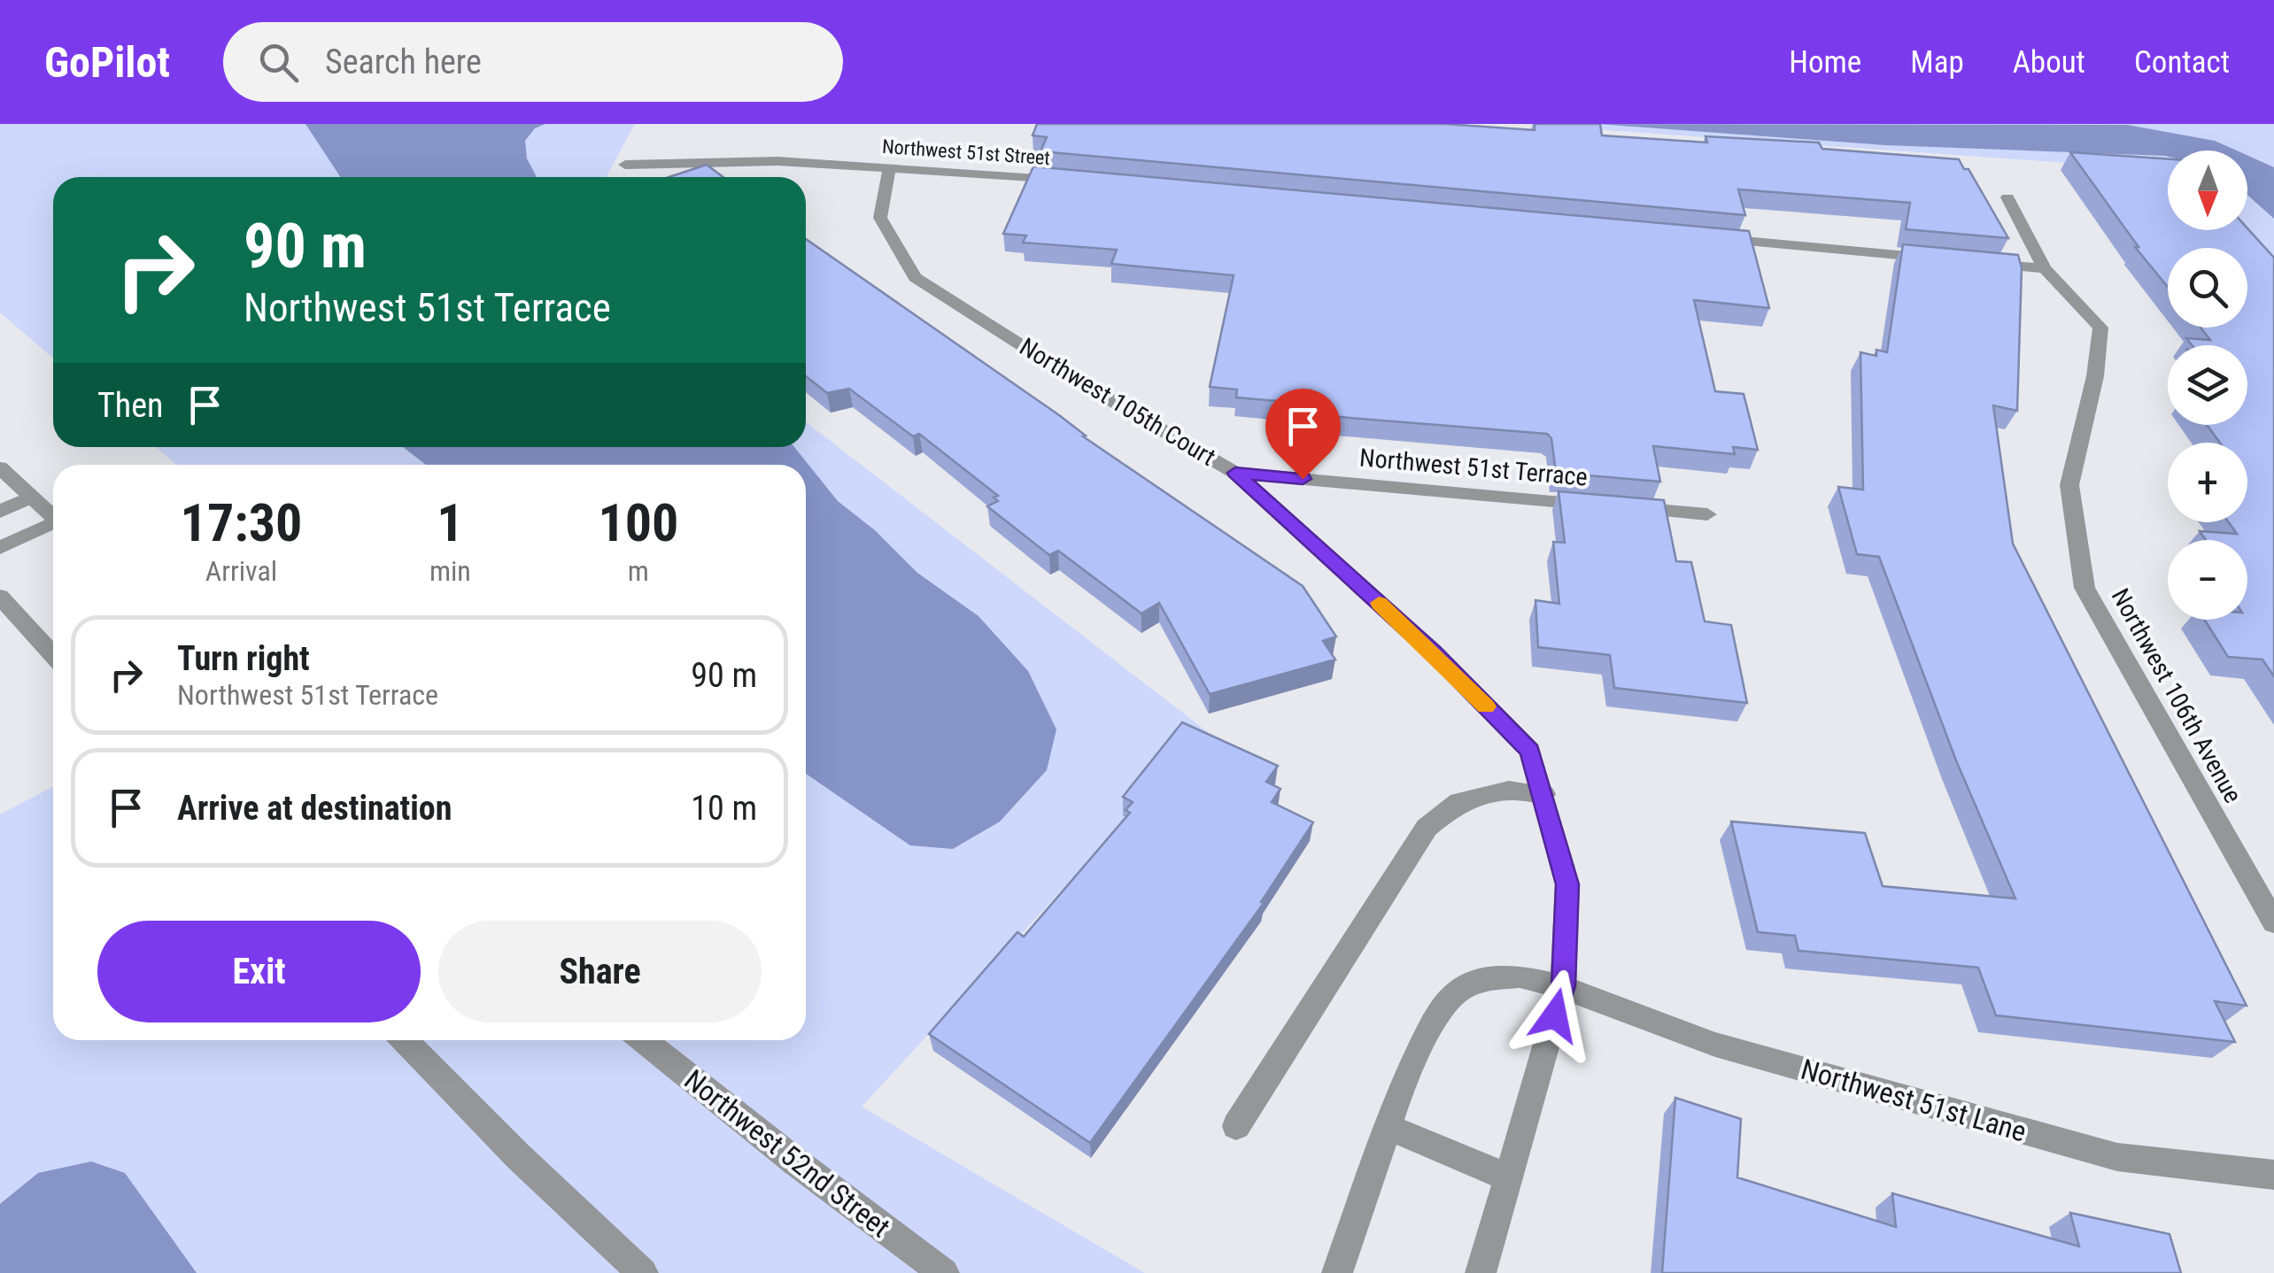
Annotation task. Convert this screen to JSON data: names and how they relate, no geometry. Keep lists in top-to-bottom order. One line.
{"streets":{"street":["Northwest 51st Street","Northwest 105th Court","Northwest 51st Terrace","Northwest 106th Avenue","Northwest 51st Lane","Northwest 52nd Street"]},"crossings":[["Northwest 51st Street","Northwest 105th Court"],["Northwest 105th Court","Northwest 51st Terrace"],["Northwest 105th Court","Northwest 51st Lane"]],"north":"bottom","page":{"header":"GoPilot","search":"Search here","nav":["Home","Map","About","Contact"],"map_buttons":["+","−"],"turn":["90 m","Northwest 51st Terrace"],"then":"Then","eta":["17:30","Arrival","1","min","100","m"],"list":[{"name":"Turn right","note":"Northwest 51st Terrace","value":"90 m"},{"name":"Arrive at destination","value":"10 m"}],"buttons":["Exit","Share"]}}
